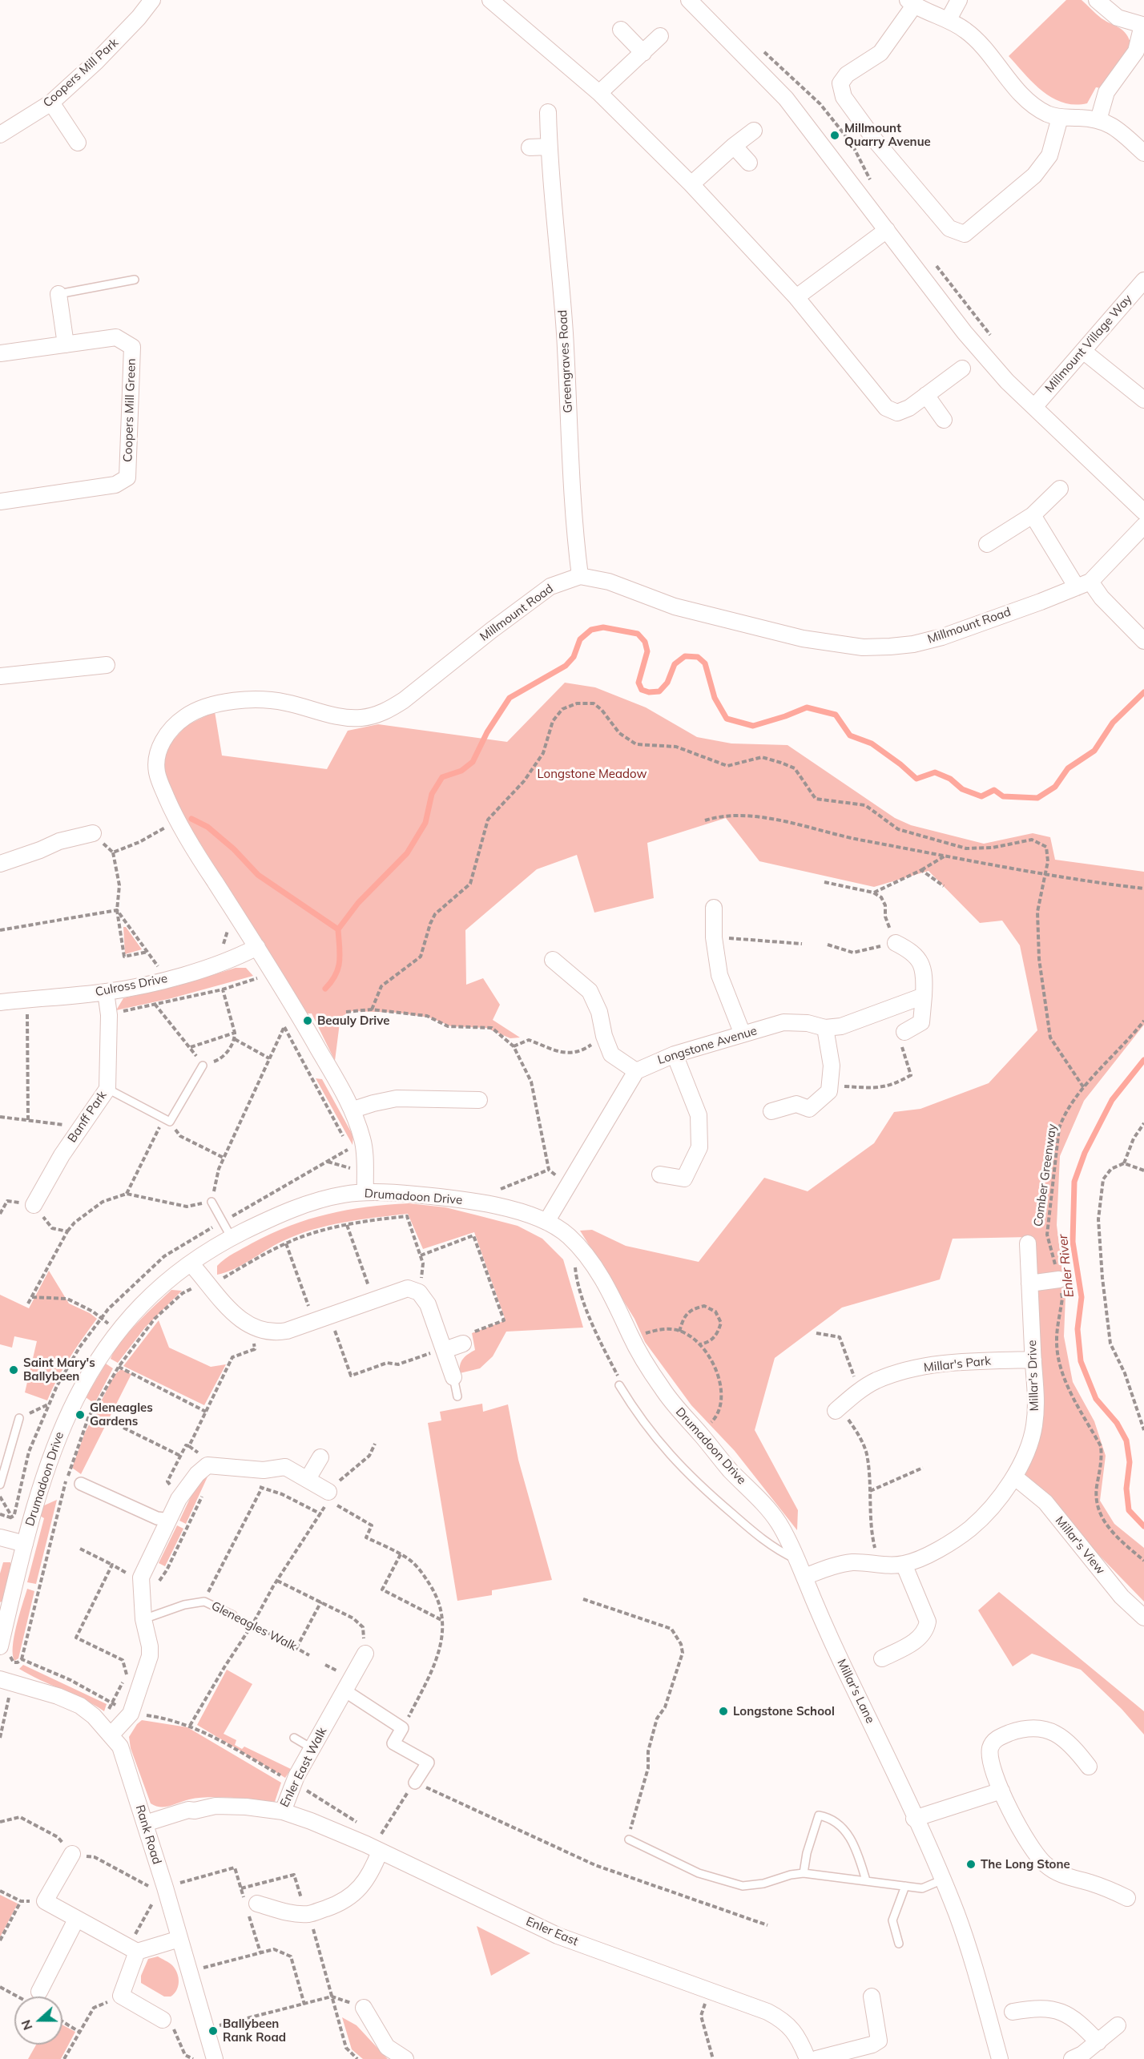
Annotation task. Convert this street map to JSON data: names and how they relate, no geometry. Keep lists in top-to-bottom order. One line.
{"streets":{"street":["Coopers Mill Park","Millmount Village Way","Greengraves Road","Coopers Mill Green","Millmount Road","Culross Drive","Longstone Avenue","Banff Park","Drumadoon Drive","Millar's Park","Millar's Drive","Millar's View","Millar's Lane","Enler East Walk","Rank Road","Enler East"],"lane":["Gleneagles Walk"],"path":["Comber Greenway"]},"crossings":[["Greengraves Road","Millmount Road"],["Culross Drive","Banff Park"],["Drumadoon Drive","Millar's Lane"],["Millar's Park","Millar's Drive"],["Millar's Drive","Millar's View"],["Millar's Drive","Millar's Lane"],["Enler East Walk","Rank Road"],["Enler East Walk","Enler East"]],"water":["Enler River"],"parks":["Longstone Meadow"],"places":["Millmount Quarry Avenue","Beauly Drive","Saint Mary's Ballybeen","Gleneagles Gardens","Longstone School","The Long Stone","Ballybeen Rank Road"],"north":"left"}
